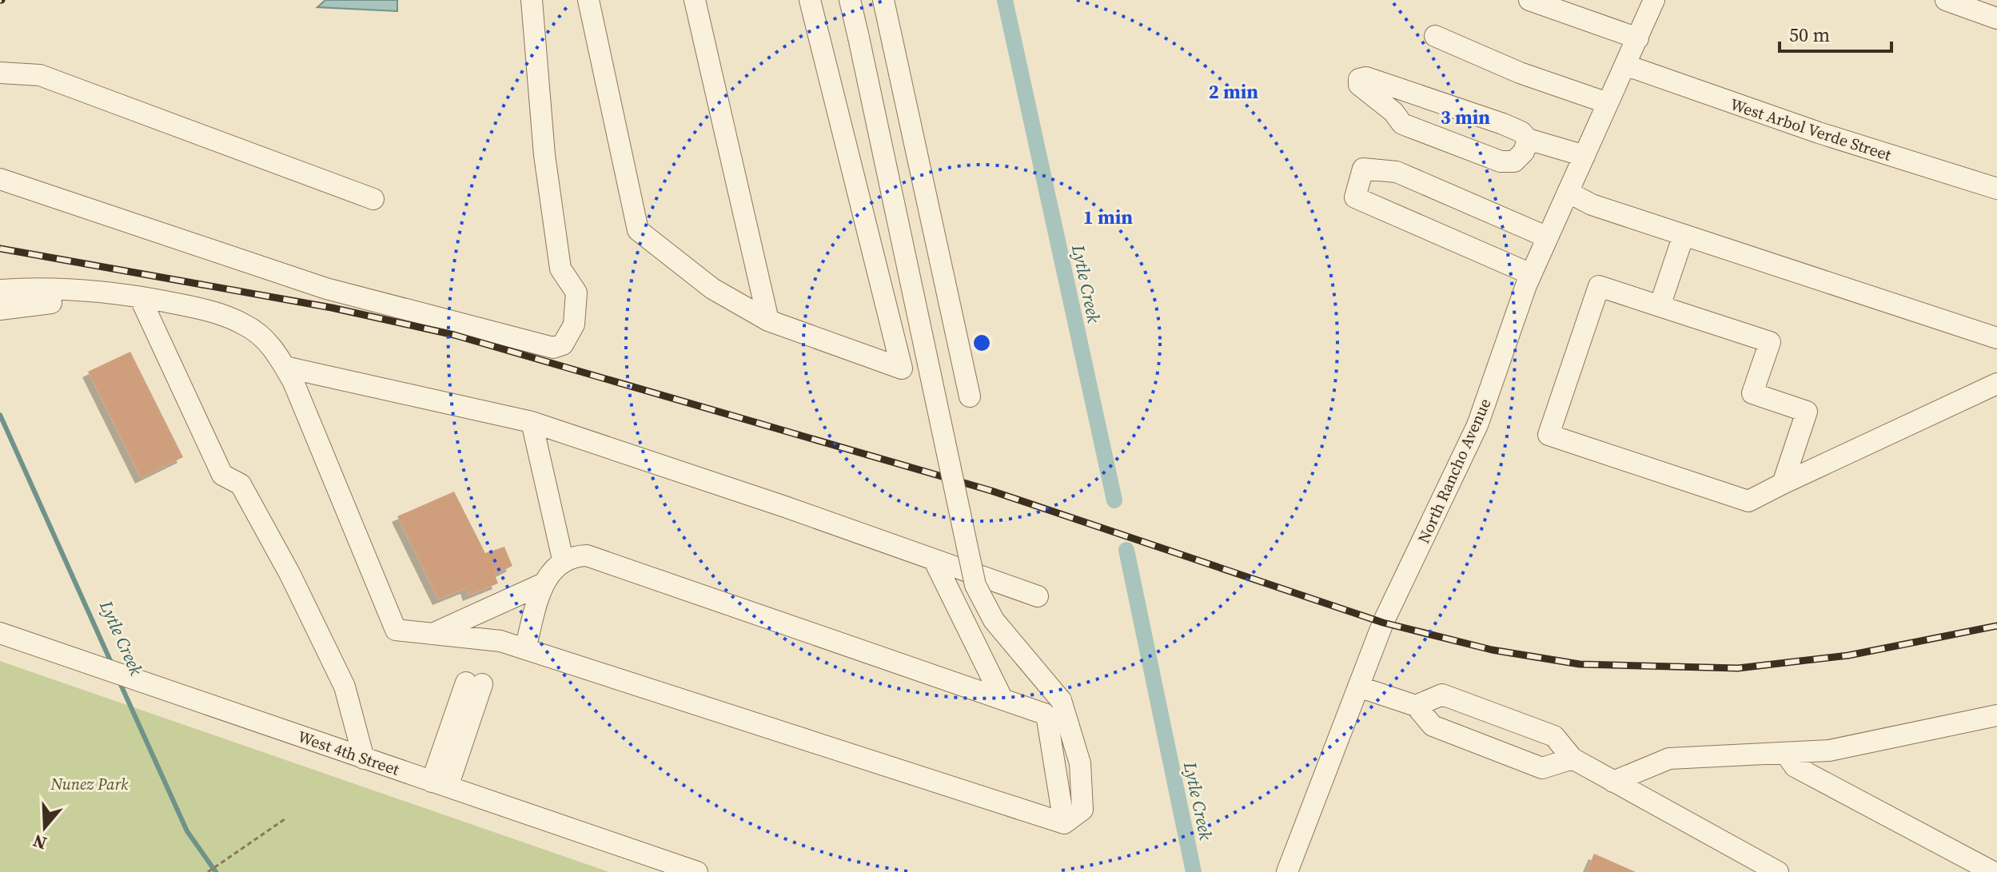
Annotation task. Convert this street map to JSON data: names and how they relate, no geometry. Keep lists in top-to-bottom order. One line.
{"streets":{"street":["West Arbol Verde Street","North Rancho Avenue","West 4th Street"]},"crossings":[["West Arbol Verde Street","North Rancho Avenue"]],"water":["Lytle Creek"],"parks":["Nunez Park"],"scale_bar":"50 m","north":"bottom","rings":["2 min","3 min","1 min"]}
